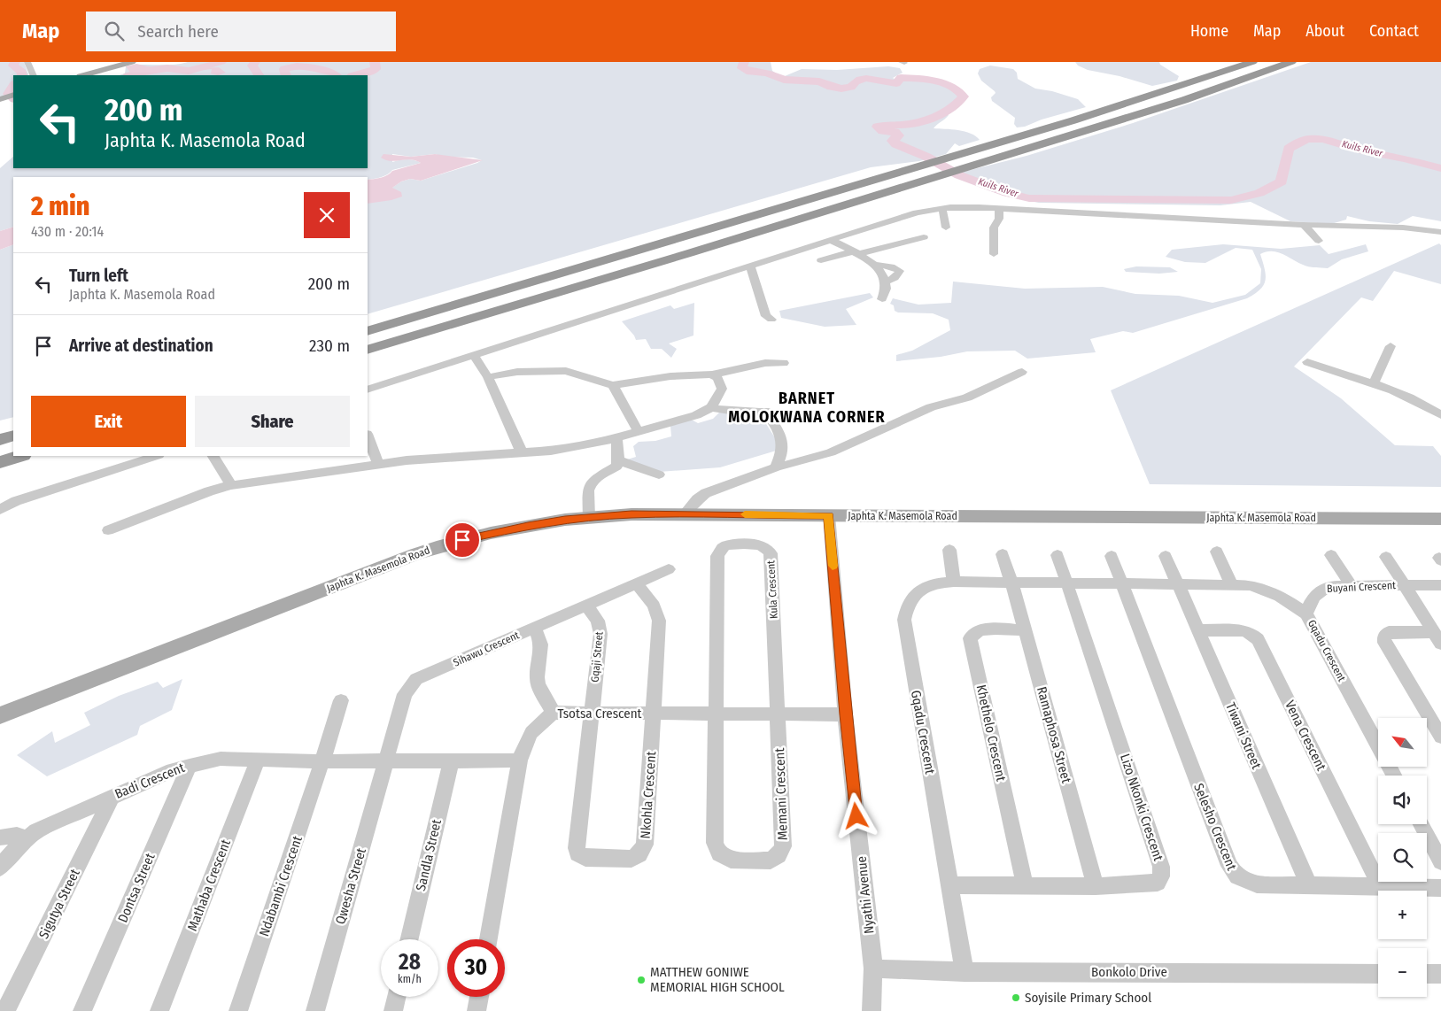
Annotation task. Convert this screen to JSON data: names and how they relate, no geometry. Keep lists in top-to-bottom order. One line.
{"streets":{"main road":["Japhta K. Masemola Road"],"street":["Buyani Crescent","Kula Crescent","Sihawu Crescent","Gqadu Crescent","Gqaji Street","Tsotsa Crescent","Khethelo Crescent","Ramaphosa Street","Tiwani Street","Vena Crescent","Badi Crescent","Memani Crescent","Nkohla Crescent","Lizo Nkonki Crescent","Selesho Crescent","Sandla Street","Mathaba Crescent","Ndabambi Crescent","Qwesha Street","Dontsa Street","Nyathi Avenue","Sigutya Street","Bonkolo Drive"]},"crossings":[["Japhta K. Masemola Road","Nyathi Avenue"],["Buyani Crescent","Gqadu Crescent"],["Kula Crescent","Tsotsa Crescent"],["Kula Crescent","Memani Crescent"],["Sihawu Crescent","Gqaji Street"],["Sihawu Crescent","Badi Crescent"],["Sihawu Crescent","Qwesha Street"],["Gqadu Crescent","Ramaphosa Street"],["Gqadu Crescent","Tiwani Street"],["Gqadu Crescent","Lizo Nkonki Crescent"],["Gqadu Crescent","Selesho Crescent"],["Gqadu Crescent","Bonkolo Drive"],["Gqaji Street","Tsotsa Crescent"],["Gqaji Street","Nkohla Crescent"],["Tsotsa Crescent","Badi Crescent"],["Tsotsa Crescent","Memani Crescent"],["Tsotsa Crescent","Nkohla Crescent"],["Tsotsa Crescent","Nyathi Avenue"],["Khethelo Crescent","Ramaphosa Street"],["Khethelo Crescent","Lizo Nkonki Crescent"],["Ramaphosa Street","Lizo Nkonki Crescent"],["Tiwani Street","Vena Crescent"],["Tiwani Street","Selesho Crescent"],["Vena Crescent","Selesho Crescent"],["Badi Crescent","Sandla Street"],["Badi Crescent","Mathaba Crescent"],["Badi Crescent","Ndabambi Crescent"],["Badi Crescent","Qwesha Street"],["Badi Crescent","Dontsa Street"],["Badi Crescent","Sigutya Street"],["Nyathi Avenue","Bonkolo Drive"]],"districts":["BARNET MOLOKWANA CORNER"],"water":["Kuils River"],"places":["MATTHEW GONIWE MEMORIAL HIGH SCHOOL","Soyisile Primary School"],"north":"top left","page":{"header":"Map","search":"Search here","nav":["Home","Map","About","Contact"],"turn":["200 m","Japhta K. Masemola Road"],"heading":["2 min","430 m · 20:14"],"list":[{"name":"Turn left","note":"Japhta K. Masemola Road","value":"200 m"},{"name":"Arrive at destination","value":"230 m"}],"buttons":["Exit","Share"],"map_buttons":["+","−"],"speed":"28 km/h","limit":"30"}}
